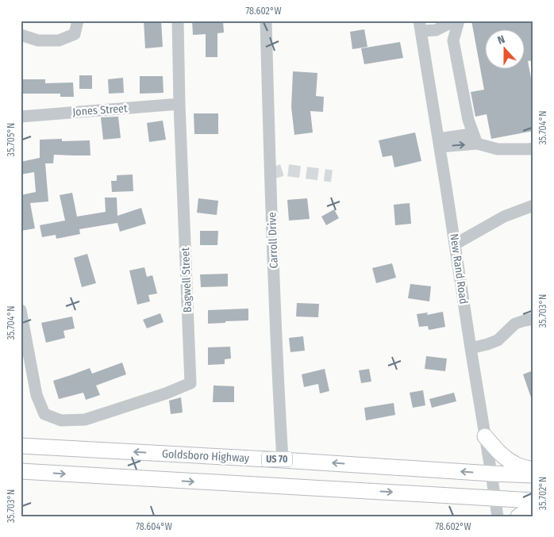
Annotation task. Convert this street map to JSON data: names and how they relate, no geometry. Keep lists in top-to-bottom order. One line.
{"streets":{"main road":["Goldsboro Highway","US 70"],"street":["Jones Street","Carroll Drive","New Rand Road","Bagwell Street"]},"crossings":[["Jones Street","Bagwell Street"],["Carroll Drive","Goldsboro Highway"],["New Rand Road","Goldsboro Highway"]],"north":"top","coordinates":["78.602°W","35.704°N","35.705°N","35.703°N","35.702°N","78.604°W"]}
